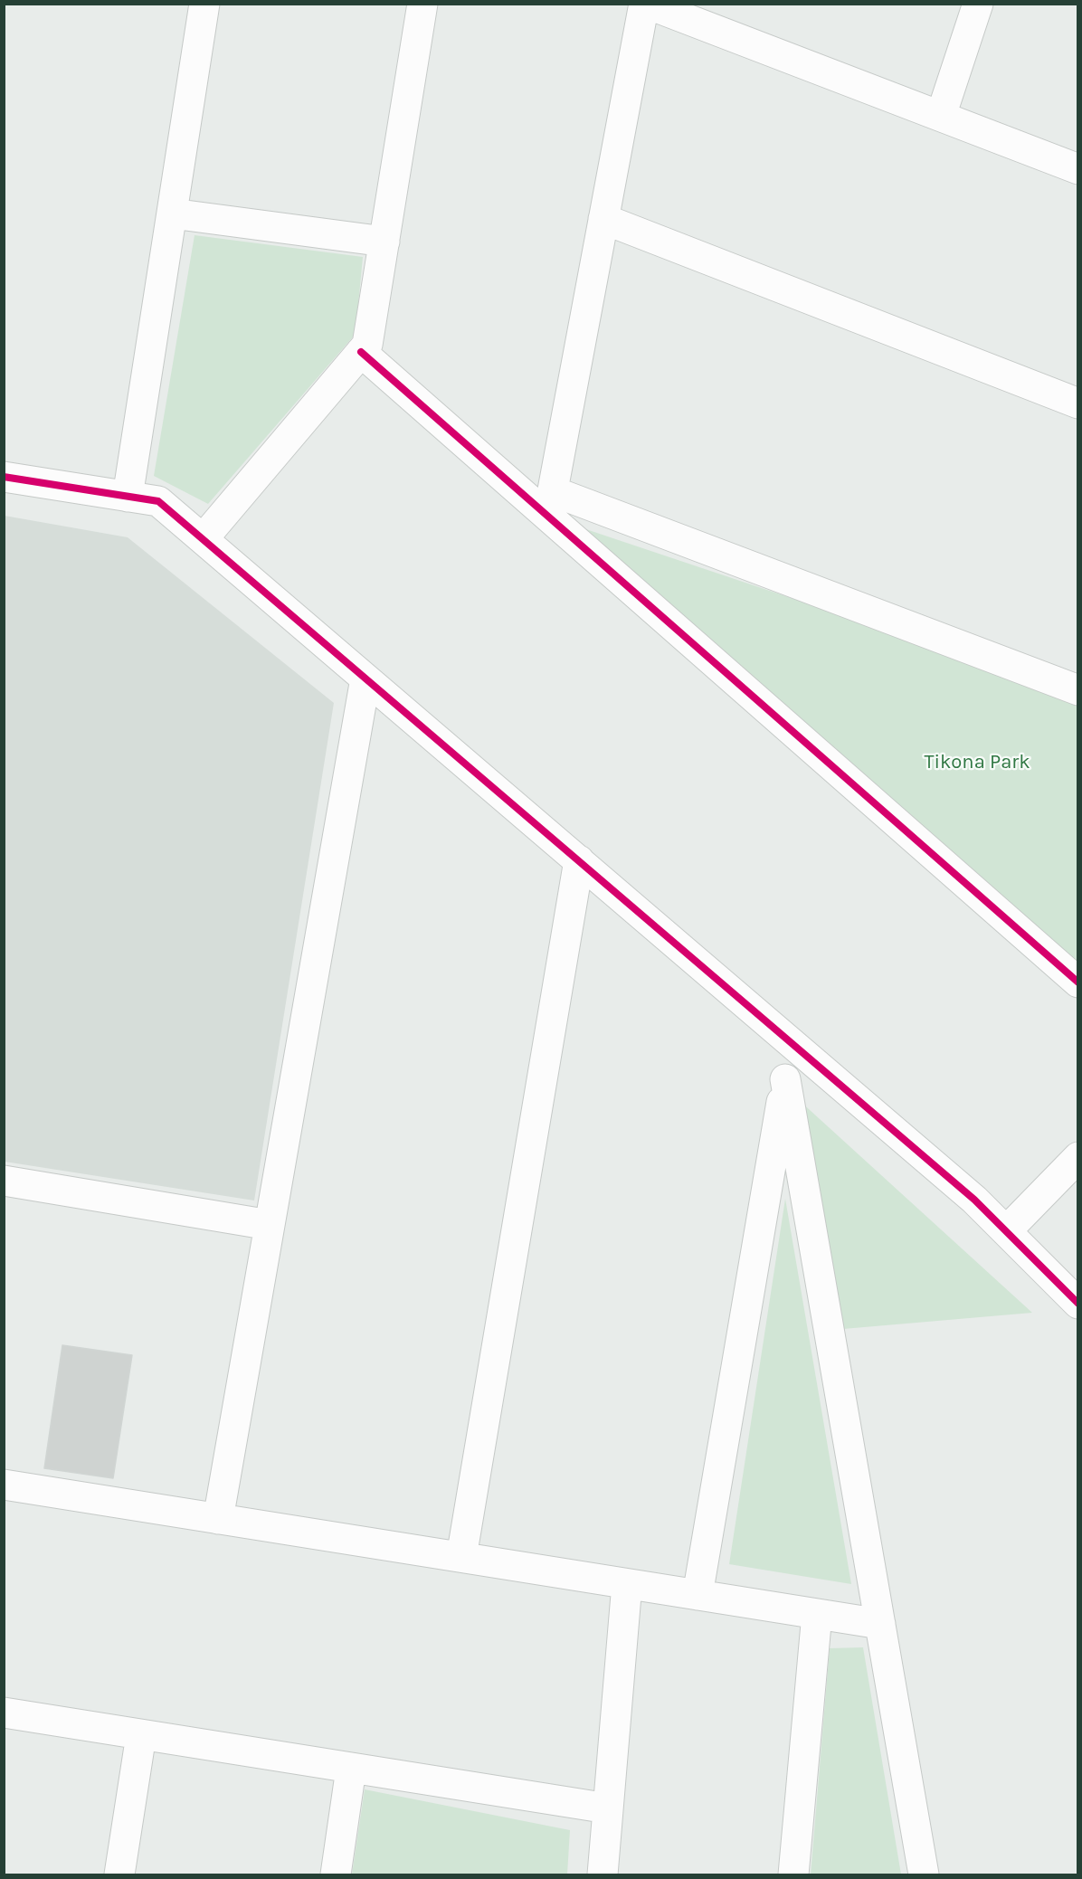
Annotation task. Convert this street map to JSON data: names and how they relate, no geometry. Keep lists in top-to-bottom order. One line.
{"parks":["Tikona Park"]}
